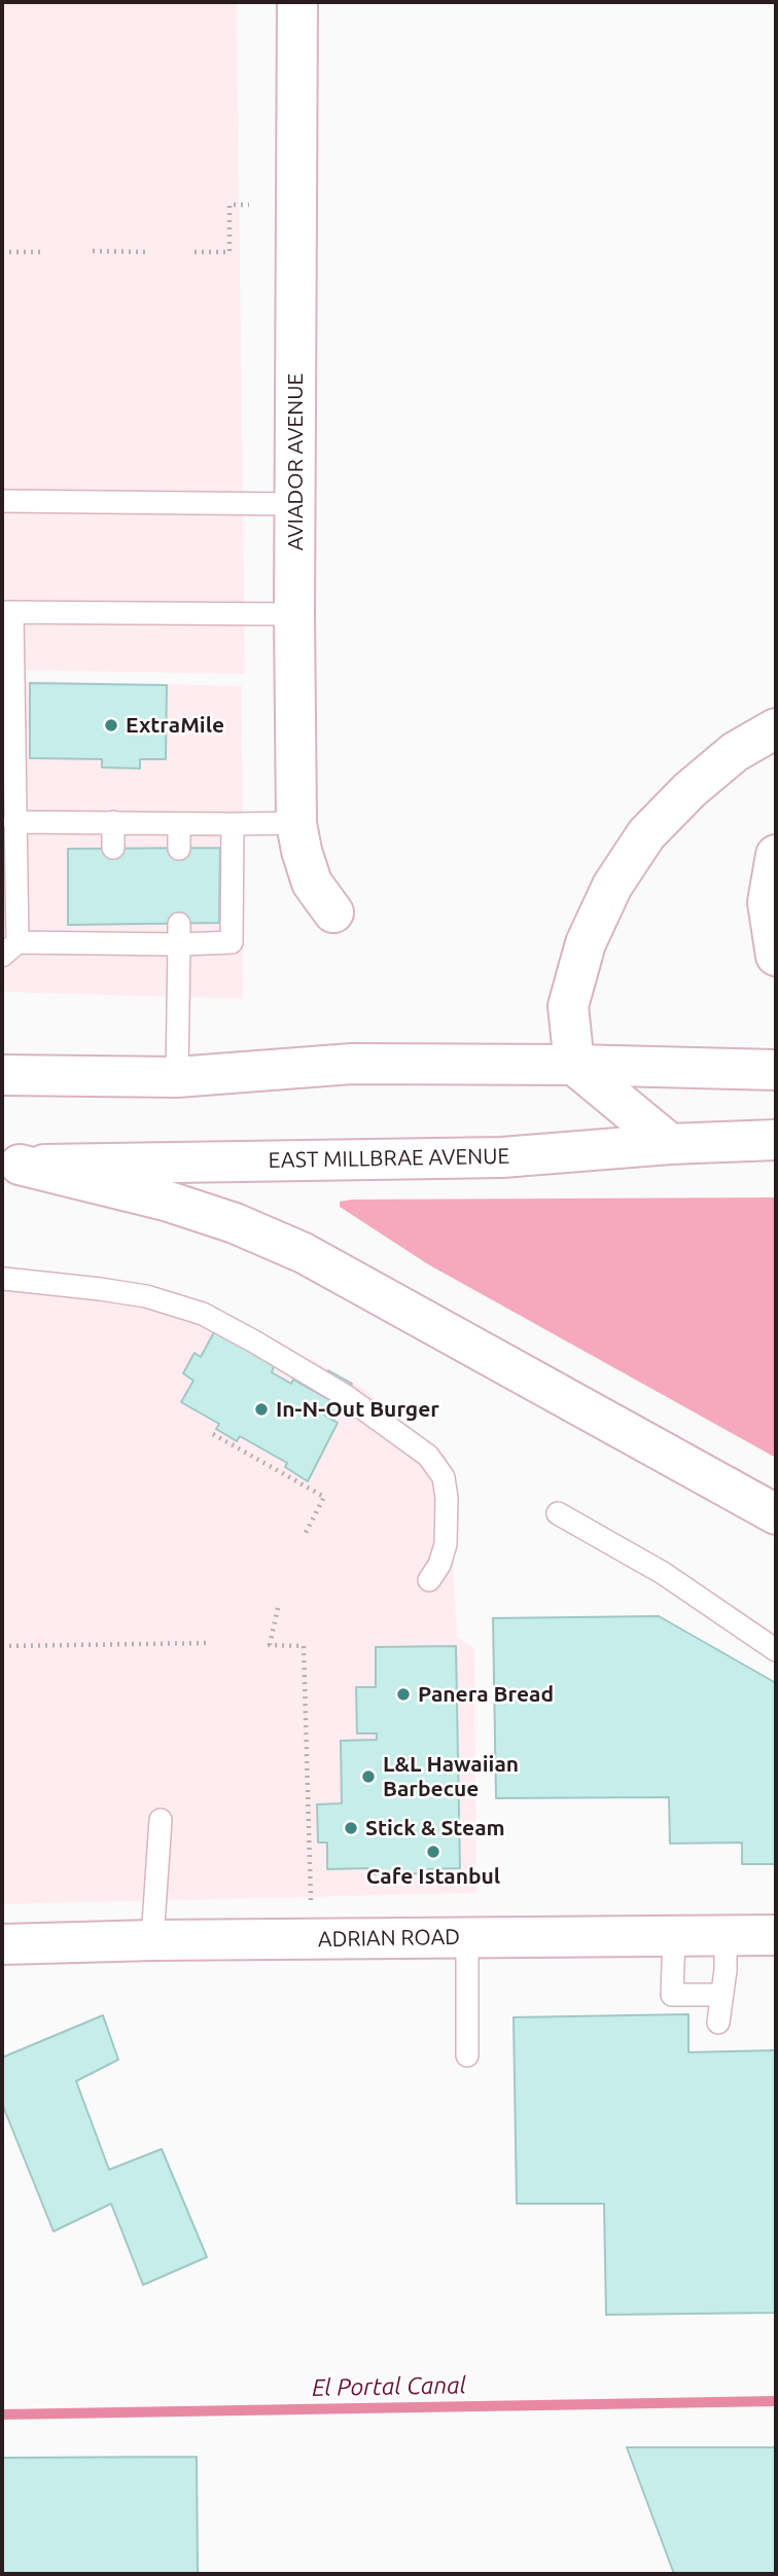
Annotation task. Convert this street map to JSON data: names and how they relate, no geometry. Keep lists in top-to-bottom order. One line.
{"streets":{"main road":["AVIADOR AVENUE","EAST MILLBRAE AVENUE","ADRIAN ROAD"]},"water":["El Portal Canal"],"places":["ExtraMile","In-N-Out Burger","Panera Bread","L&L Hawaiian Barbecue","Stick & Steam","Cafe Istanbul"]}
